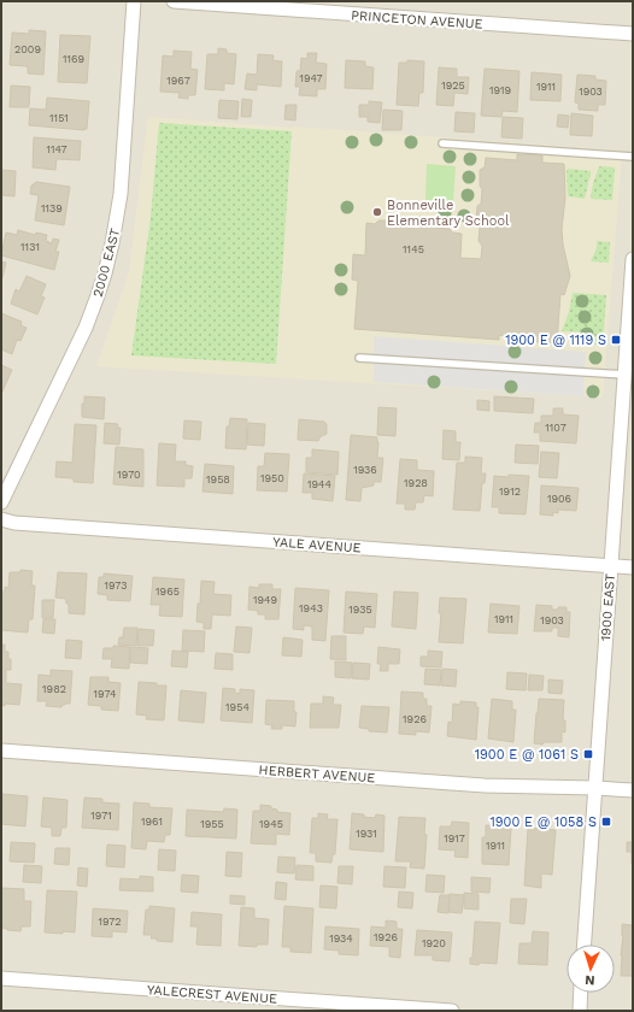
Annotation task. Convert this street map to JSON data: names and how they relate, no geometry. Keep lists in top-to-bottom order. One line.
{"streets":{"street":["PRINCETON AVENUE","2000 EAST","YALE AVENUE","1900 EAST","HERBERT AVENUE","YALECREST AVENUE"]},"crossings":[["YALE AVENUE","1900 EAST"],["1900 EAST","HERBERT AVENUE"]],"places":{"other":["Bonneville Elementary School"],"transit":["1900 E @ 1119 S","1900 E @ 1061 S","1900 E @ 1058 S"]},"house_numbers":["2009","1169","1947","1967","1925","1911","1919","1903","1151","1147","1139","1131","1145","1107","1936","1970","1950","1958","1928","1944","1912","1906","1973","1965","1949","1943","1935","1911","1903","1982","1974","1954","1926","1971","1961","1955","1945","1931","1917","1911","1972","1926","1934","1920"],"north":"bottom"}
